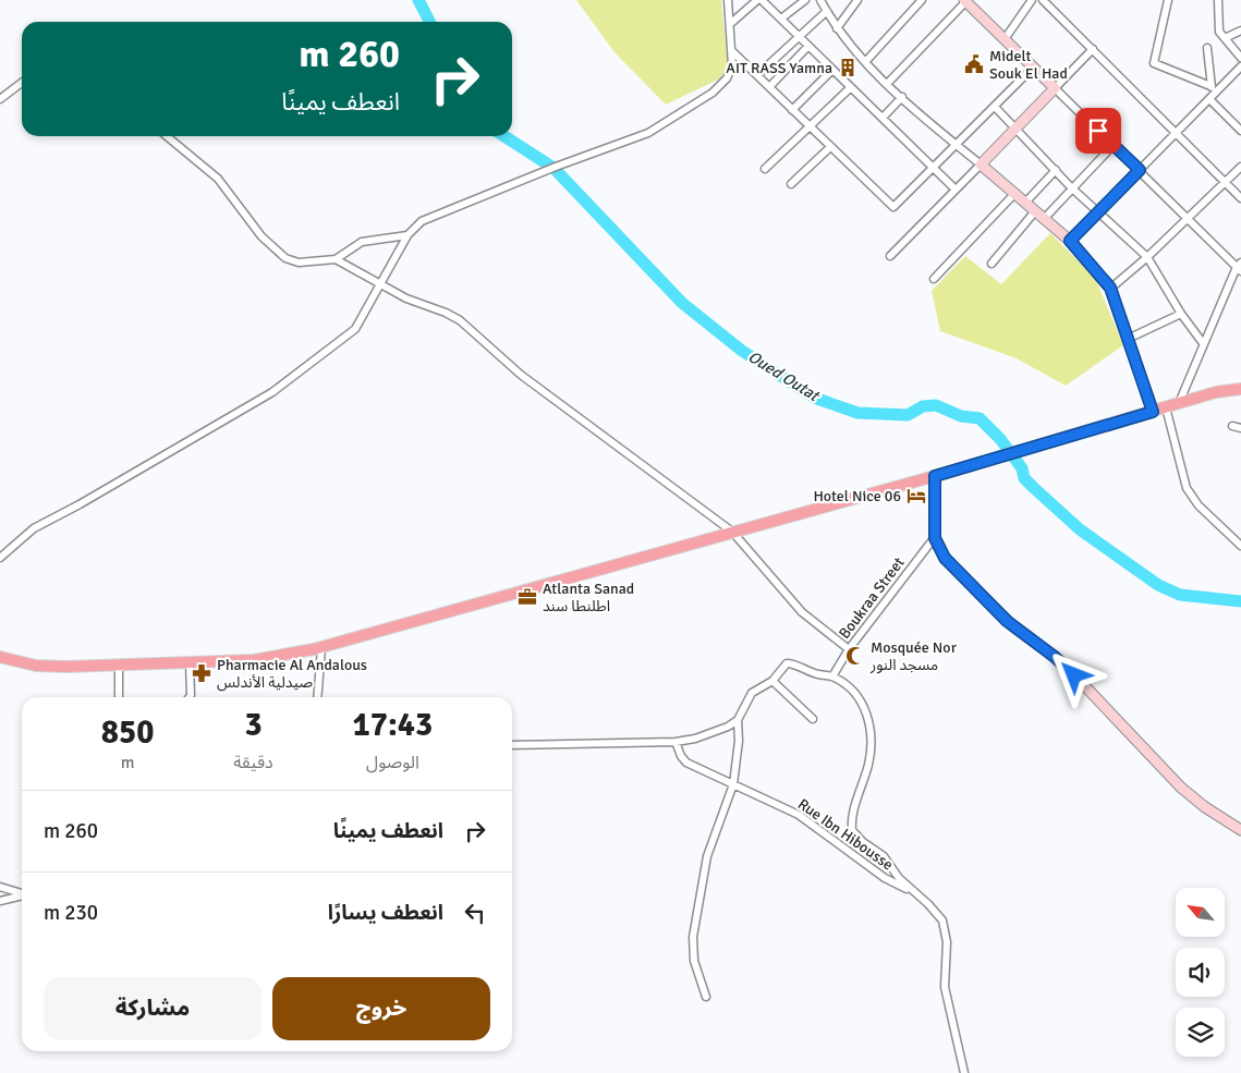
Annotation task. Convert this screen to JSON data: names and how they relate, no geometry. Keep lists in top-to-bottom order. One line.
{"streets":{"street":["Boukraa Street","Rue Ibn Hibousse"]},"water":["Oued Outat"],"places":{"public building":["Midelt Souk El Had"],"building":["AIT RASS Yamna"],"hotel":["Hotel Nice 06"],"office":["Atlanta Sanad اطلنطا سند"],"mosque":["Mosquée Nor مسجد النور"],"pharmacy":["Pharmacie Al Andalous صيدلية الأندلس"]},"north":"top left","page":{"turn":["260 m","انعطف يمينًا"],"eta":["17:43","الوصول","3","دقيقة","850","m"],"list":[{"name":"انعطف يمينًا","value":"260 m"},{"name":"انعطف يسارًا","value":"230 m"}],"buttons":["خروج","مشاركة"]}}
